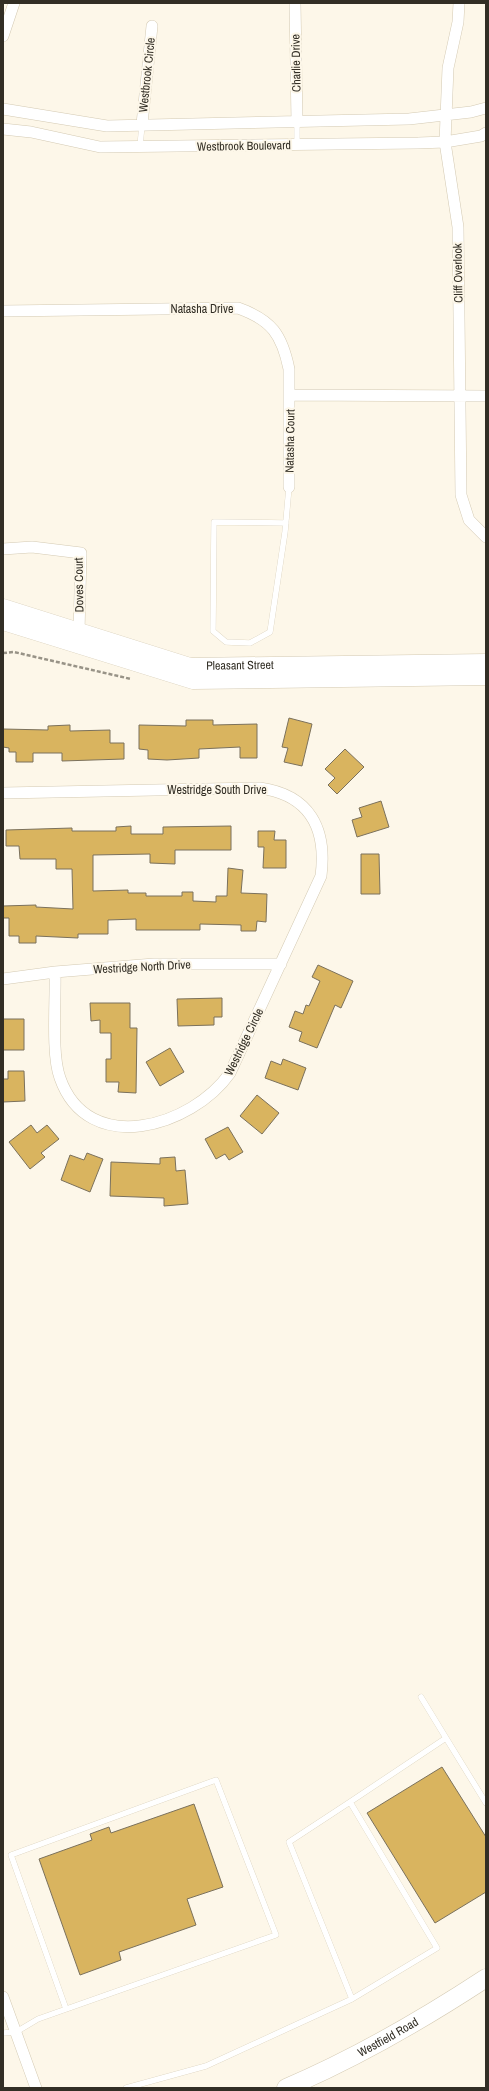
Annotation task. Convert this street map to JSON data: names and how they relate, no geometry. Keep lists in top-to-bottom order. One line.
{"streets":{"main road":["Pleasant Street","Westfield Road"],"street":["Charlie Drive","Westbrook Circle","Westbrook Boulevard","Cliff Overlook","Natasha Drive","Natasha Court","Doves Court","Westridge South Drive","Westridge North Drive","Westridge Circle"]},"crossings":[["Charlie Drive","Westbrook Boulevard"],["Westbrook Circle","Westbrook Boulevard"],["Westbrook Boulevard","Cliff Overlook"],["Natasha Drive","Natasha Court"],["Doves Court","Pleasant Street"],["Westridge South Drive","Westridge North Drive"],["Westridge South Drive","Westridge Circle"],["Westridge North Drive","Westridge Circle"]]}
